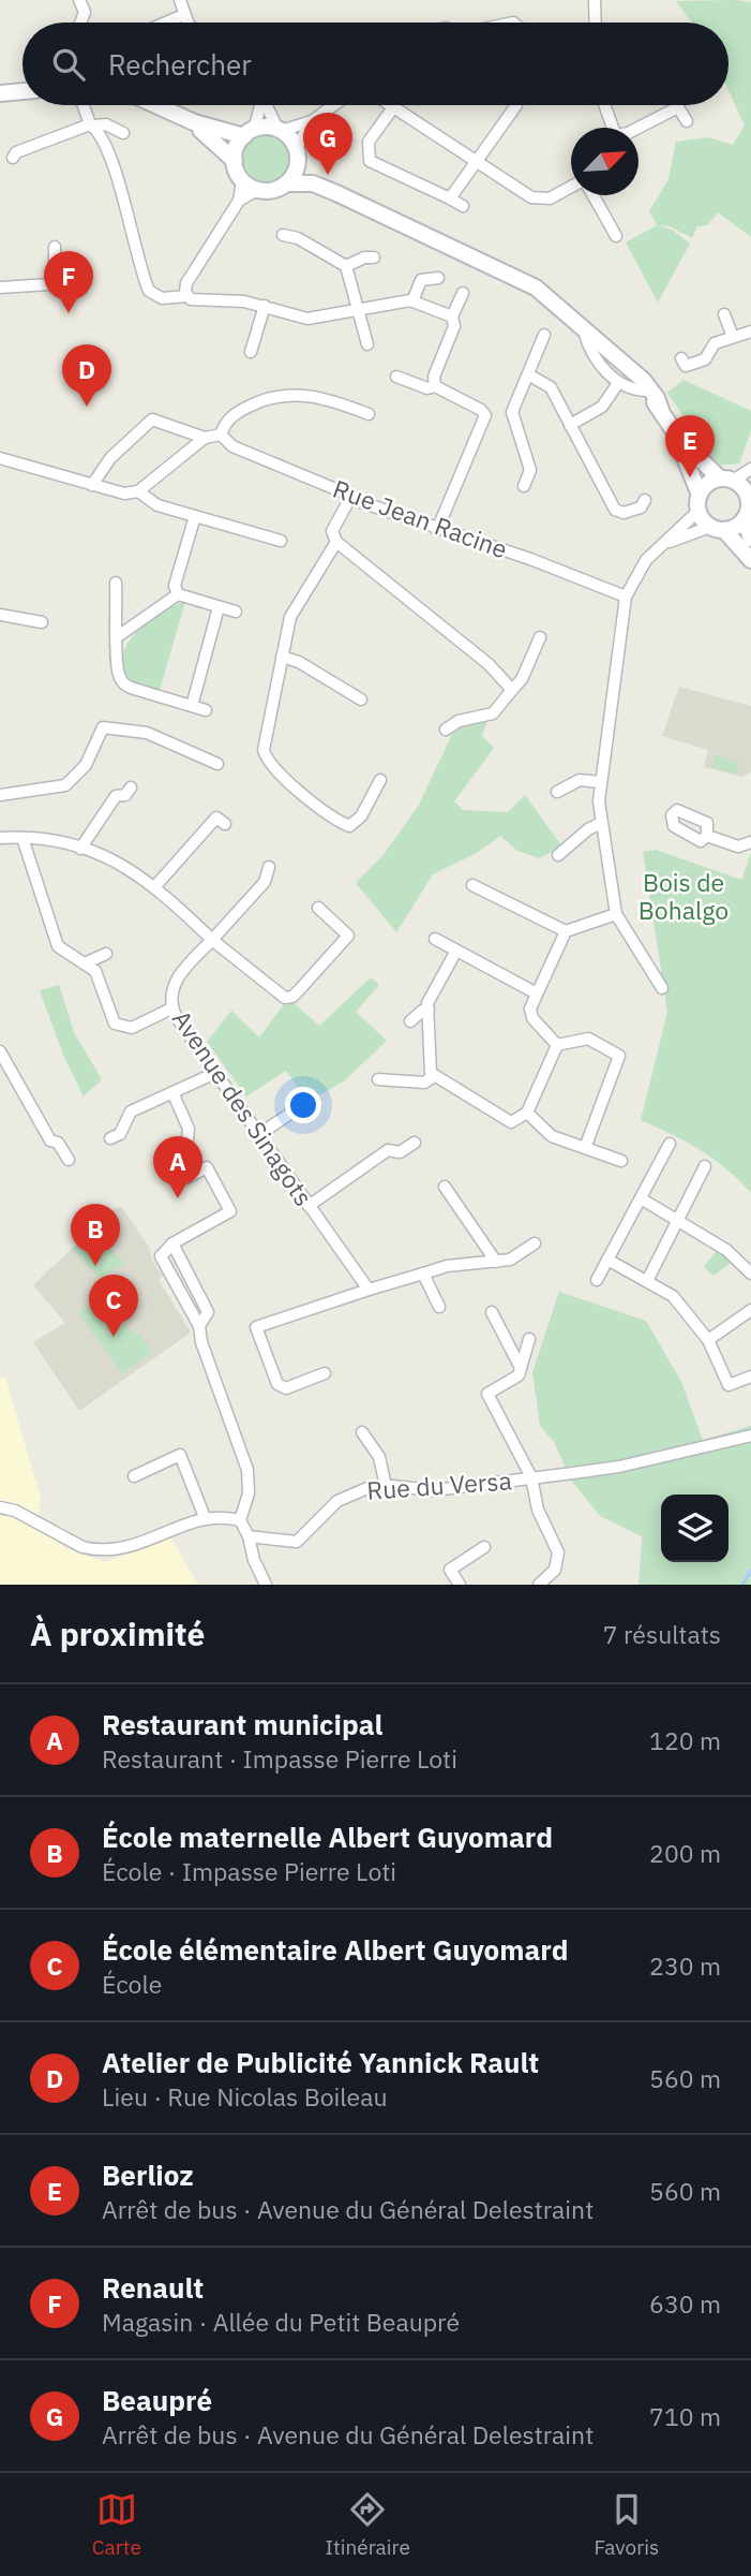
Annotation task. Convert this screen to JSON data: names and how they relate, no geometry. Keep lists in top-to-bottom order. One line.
{"streets":{"street":["Rue Jean Racine","Avenue des Sinagots","Rue du Versa"]},"parks":["Bois de Bohalgo"],"north":"top right","page":{"search":"Rechercher","pins":["G","F","D","E","A","B","C"],"heading":["À proximité","7 résultats"],"list":[{"mark":"A","name":"Restaurant municipal","note":"Restaurant · Impasse Pierre Loti","value":"120 m"},{"mark":"B","name":"École maternelle Albert Guyomard","note":"École · Impasse Pierre Loti","value":"200 m"},{"mark":"C","name":"École élémentaire Albert Guyomard","note":"École","value":"230 m"},{"mark":"D","name":"Atelier de Publicité Yannick Rault","note":"Lieu · Rue Nicolas Boileau","value":"560 m"},{"mark":"E","name":"Berlioz","note":"Arrêt de bus · Avenue du Général Delestraint","value":"560 m"},{"mark":"F","name":"Renault","note":"Magasin · Allée du Petit Beaupré","value":"630 m"},{"mark":"G","name":"Beaupré","note":"Arrêt de bus · Avenue du Général Delestraint","value":"710 m"}],"nav":["Carte","Itinéraire","Favoris"]}}
